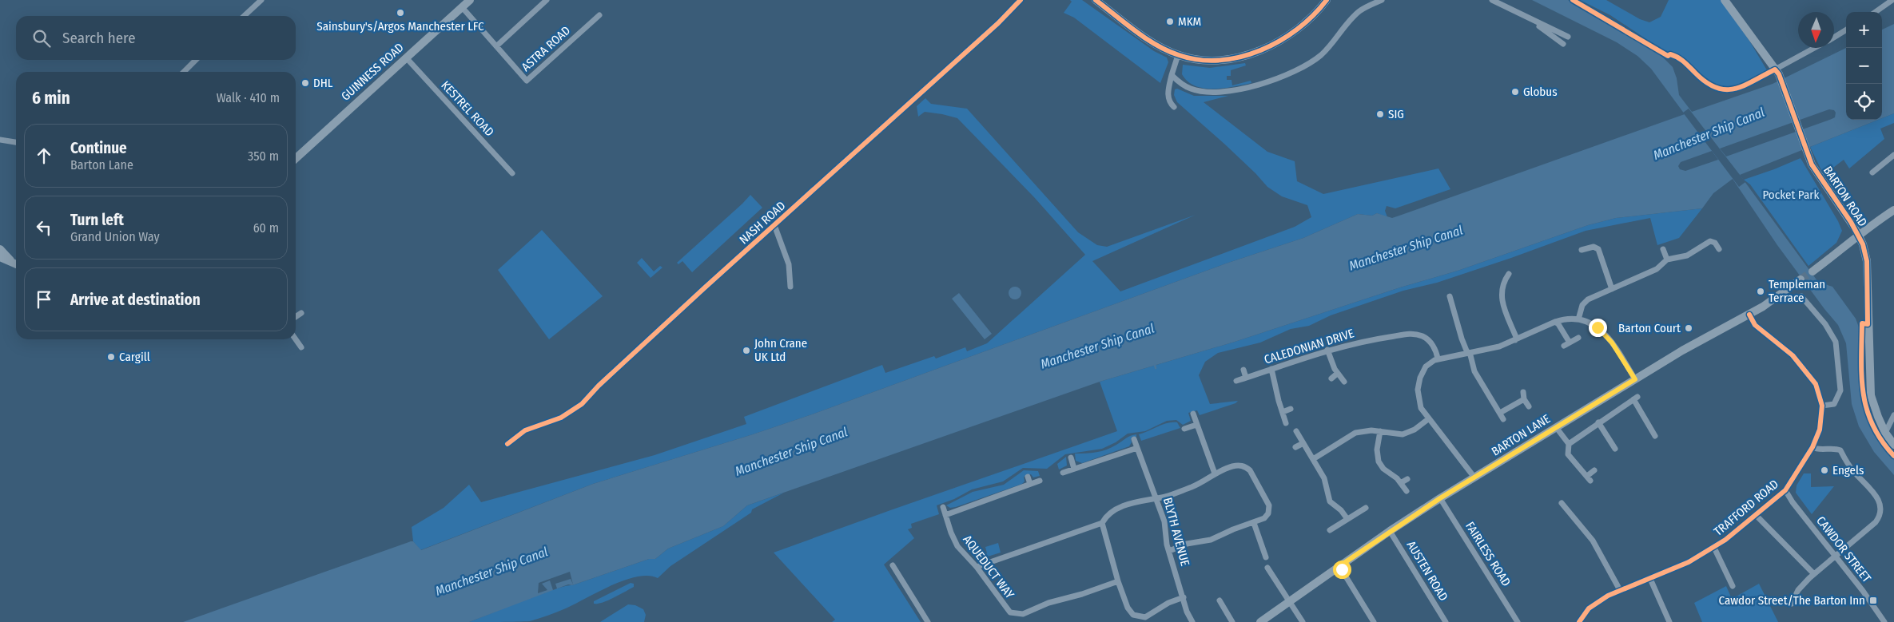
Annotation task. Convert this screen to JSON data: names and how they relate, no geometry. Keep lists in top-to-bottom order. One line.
{"streets":{"main road":["GUINNESS ROAD","BARTON ROAD","BARTON LANE"],"street":["ASTRA ROAD","KESTREL ROAD","NASH ROAD","CALEDONIAN DRIVE","TRAFFORD ROAD","BLYTH AVENUE","CAWDOR STREET","FAIRLESS ROAD","AQUEDUCT WAY","AUSTEN ROAD"]},"crossings":[["ASTRA ROAD","GUINNESS ROAD"],["GUINNESS ROAD","KESTREL ROAD"],["BARTON LANE","TRAFFORD ROAD"],["BARTON LANE","FAIRLESS ROAD"],["BARTON LANE","AUSTEN ROAD"],["TRAFFORD ROAD","CAWDOR STREET"]],"water":["Manchester Ship Canal"],"parks":["Pocket Park"],"places":{"other":["Sainsbury's/Argos Manchester LFC","MKM","DHL","Globus","SIG","Templeman Terrace","Barton Court","John Crane UK Ltd","Cargill","Engels"],"transit":["Cawdor Street/The Barton Inn"]},"north":"bottom","page":{"map_buttons":["+","−"],"search":"Search here","heading":["6 min","Walk · 410 m"],"list":[["Continue","Barton Lane","350 m"],["Turn left","Grand Union Way","60 m"],"Arrive at destination"]}}
